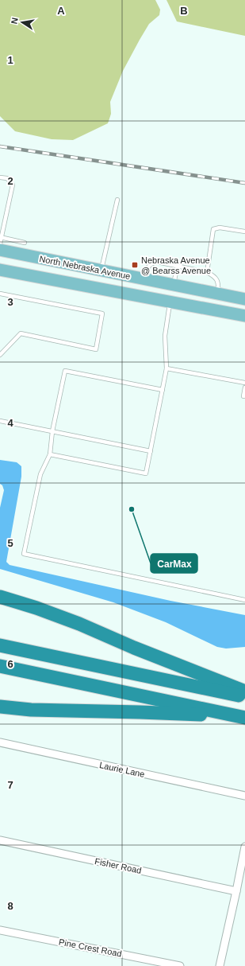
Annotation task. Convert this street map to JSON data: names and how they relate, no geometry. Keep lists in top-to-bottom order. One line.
{"streets":{"main road":["North Nebraska Avenue"],"street":["Laurie Lane","Fisher Road","Pine Crest Road"]},"places":{"transit":["Nebraska Avenue @ Bearss Avenue"],"other":["CarMax"]},"north":"left","grid":{"columns":["A","B"],"rows":["1","2","3","4","5","6","7","8"]}}
